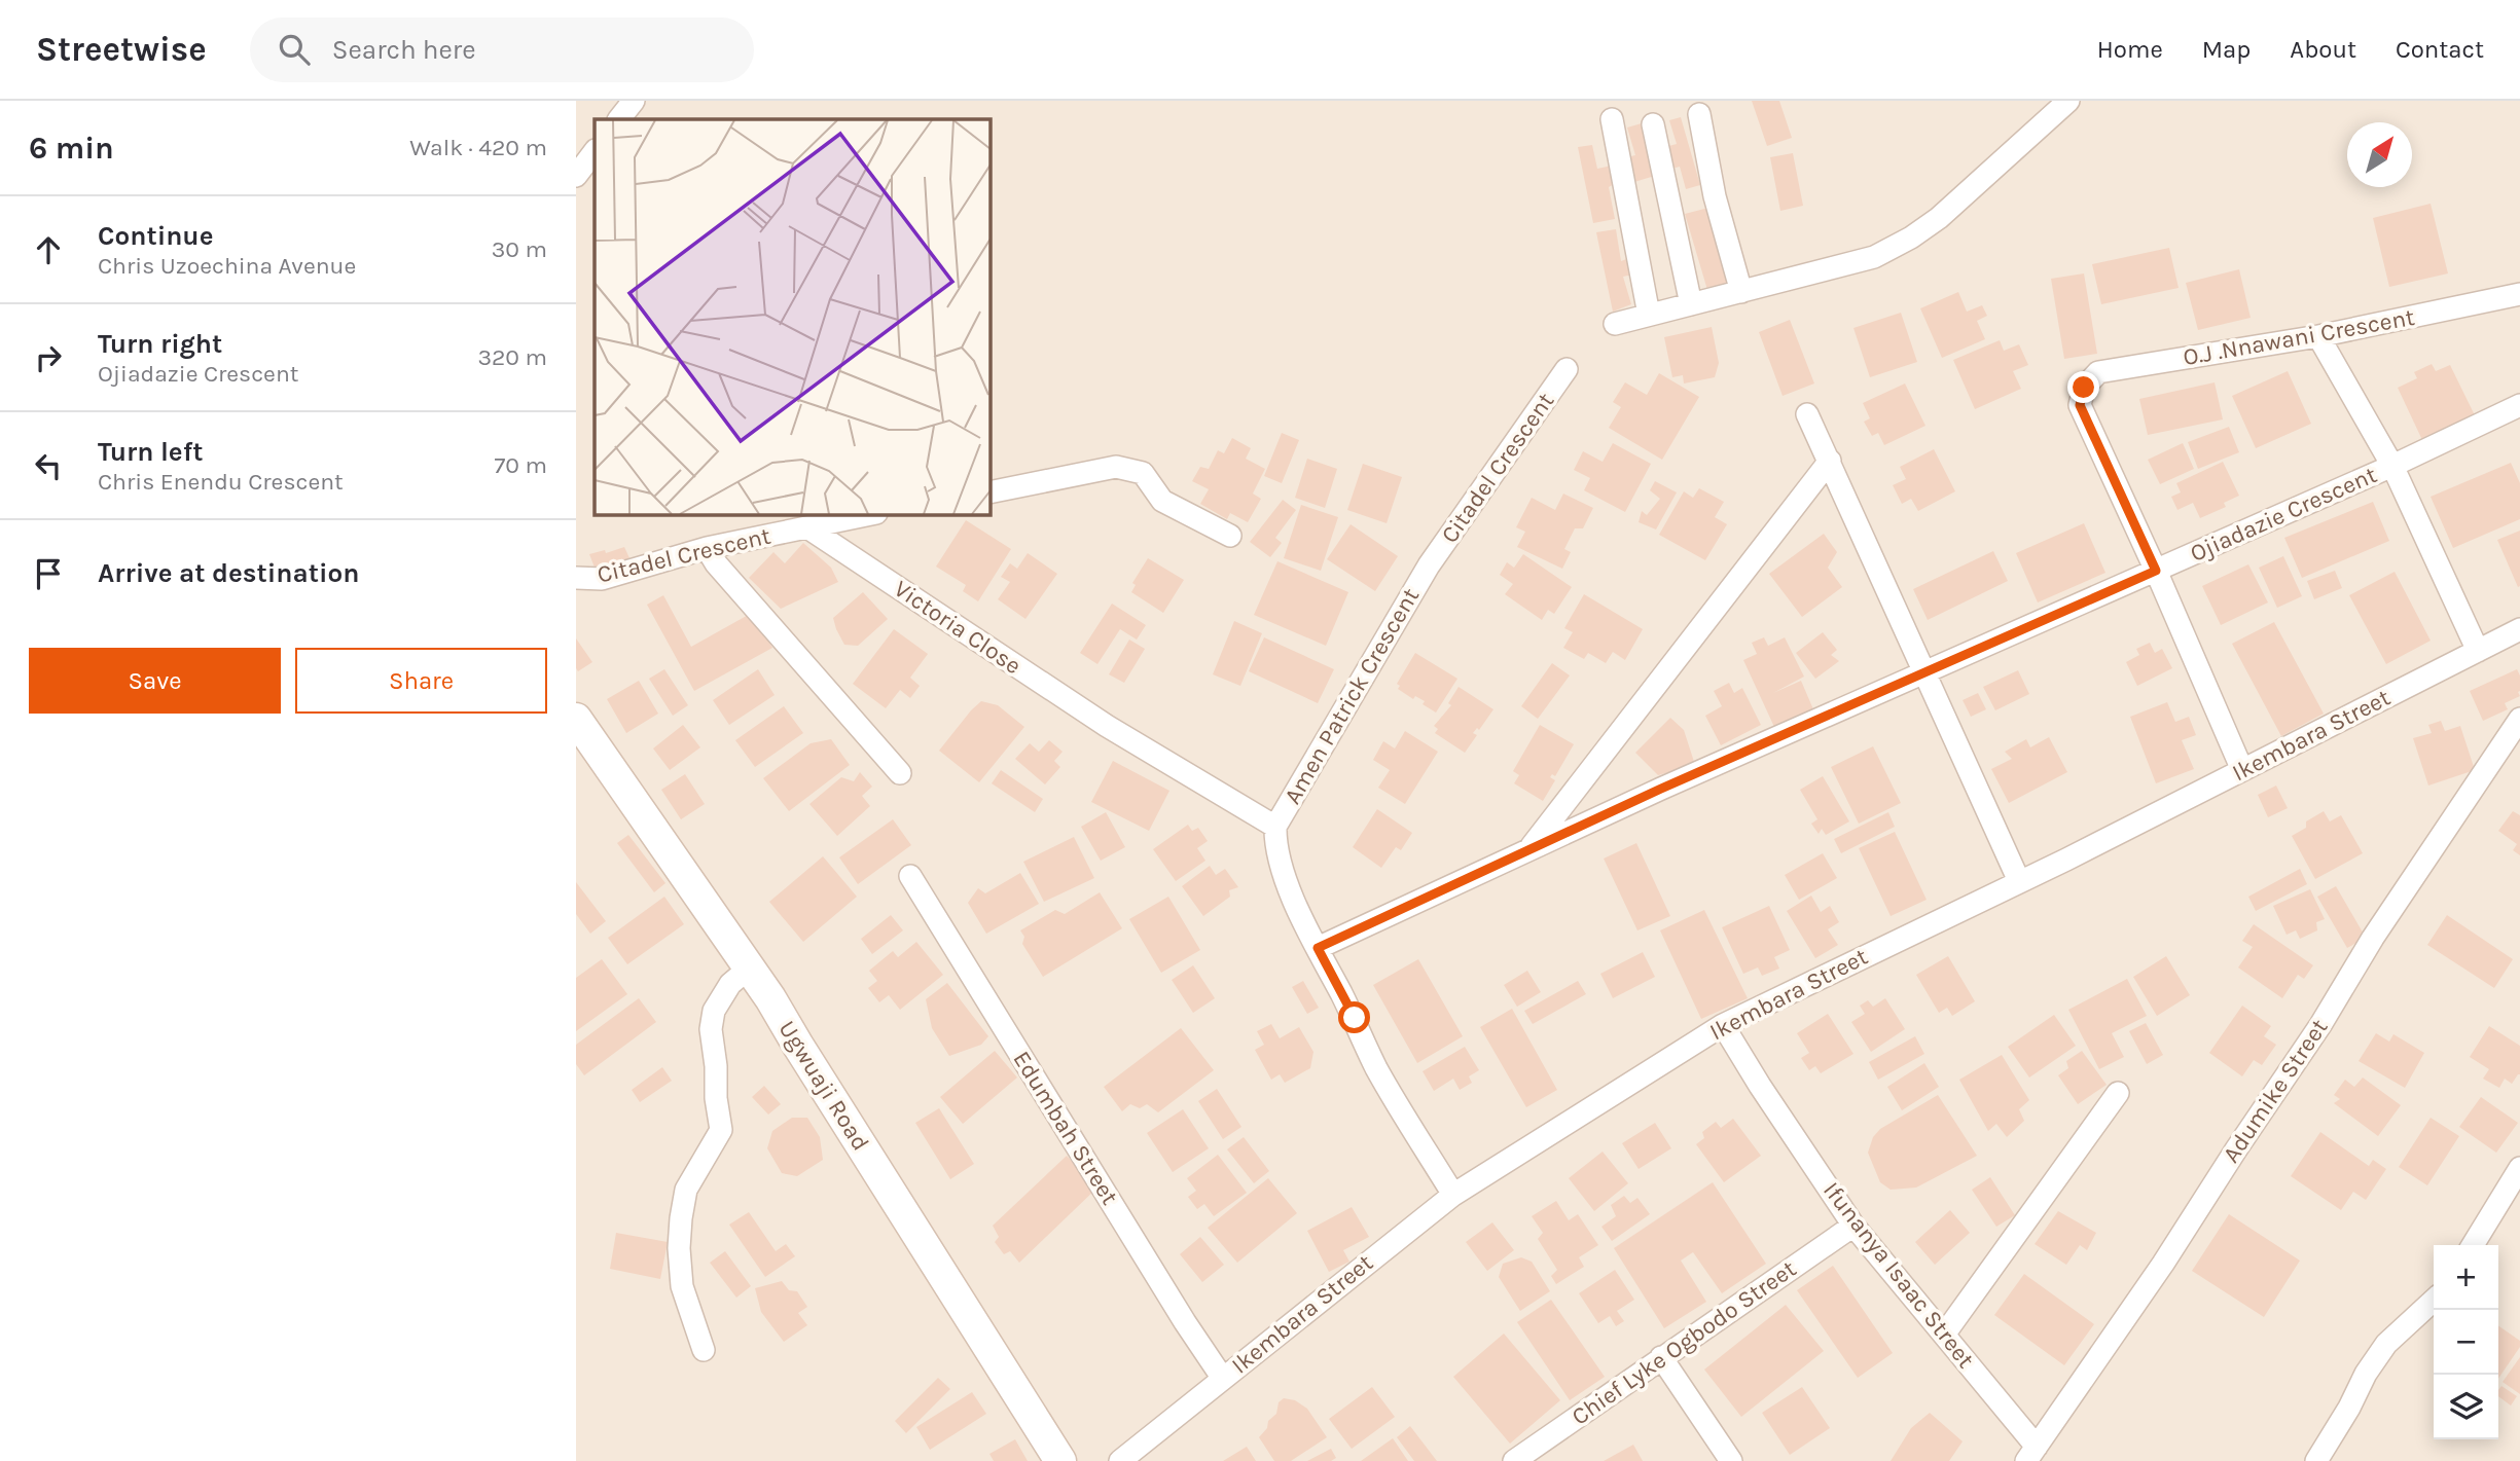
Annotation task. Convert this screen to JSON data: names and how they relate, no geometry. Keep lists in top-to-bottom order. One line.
{"streets":{"main road":["Ugwuaji Road"],"street":["O.J .Nnawani Crescent","Citadel Crescent","Ojiadazie Crescent","Victoria Close","Amen Patrick Crescent","Ikembara Street","Adumike Street","Edumbah Street","Ifunanya Isaac Street","Chief Lyke Ogbodo Street"]},"crossings":[["O.J .Nnawani Crescent","Ojiadazie Crescent"],["Citadel Crescent","Victoria Close"],["Citadel Crescent","Amen Patrick Crescent"],["Victoria Close","Amen Patrick Crescent"],["Ikembara Street","Edumbah Street"],["Ikembara Street","Ifunanya Isaac Street"],["Adumike Street","Ifunanya Isaac Street"],["Ifunanya Isaac Street","Chief Lyke Ogbodo Street"]],"north":"top right","page":{"header":"Streetwise","search":"Search here","nav":["Home","Map","About","Contact"],"heading":["6 min","Walk · 420 m"],"list":[["Continue","Chris Uzoechina Avenue","30 m"],["Turn right","Ojiadazie Crescent","320 m"],["Turn left","Chris Enendu Crescent","70 m"],"Arrive at destination"],"buttons":["Save","Share"],"map_buttons":["+","−"]}}
